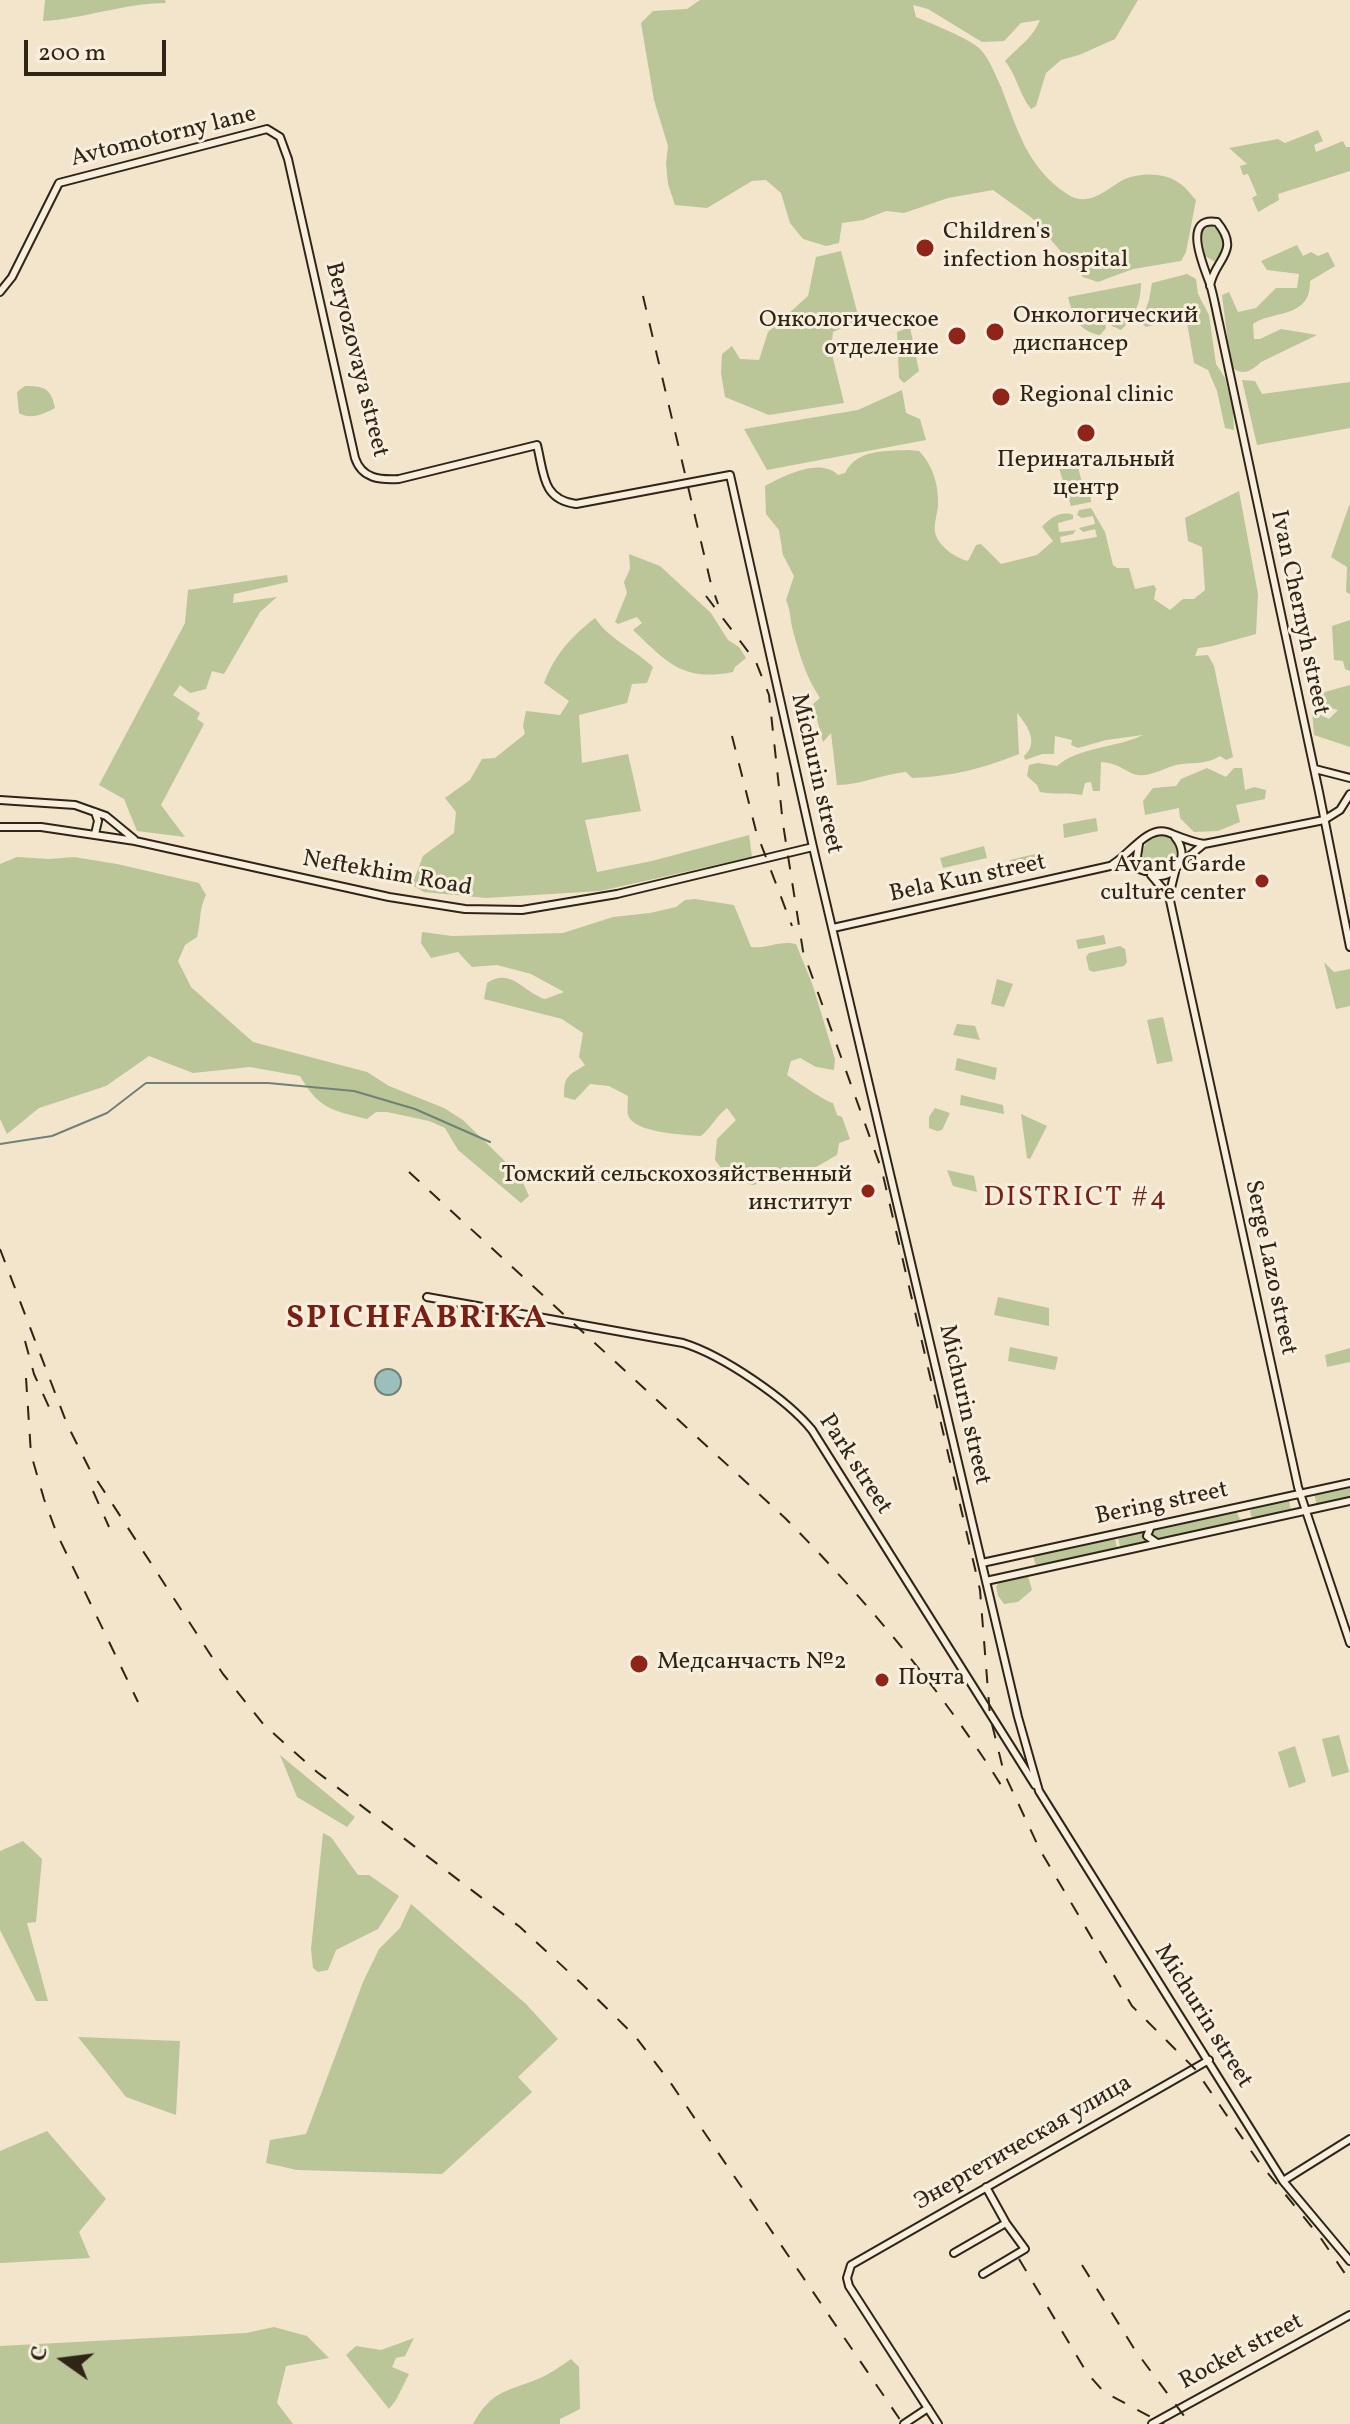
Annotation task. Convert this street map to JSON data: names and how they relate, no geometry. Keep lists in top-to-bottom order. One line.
{"streets":{"street":["Avtomotorny lane","Beryozovaya street","Ivan Chernyh street","Michurin street","Neftekhim Road","Bela Kun street","Serge Lazo street","Park street","Bering street","Энергетическая улица","Rocket street"]},"crossings":[["Avtomotorny lane","Beryozovaya street"],["Beryozovaya street","Michurin street"],["Michurin street","Neftekhim Road"],["Michurin street","Bela Kun street"],["Michurin street","Park street"],["Michurin street","Bering street"],["Michurin street","Энергетическая улица"],["Bela Kun street","Serge Lazo street"],["Serge Lazo street","Bering street"]],"districts":["DISTRICT #4","SPICHFABRIKA"],"places":["Children's infection hospital","Онкологический диспансер","Онкологическое отделение","Regional clinic","Перинатальный центр","Avant Garde culture center","Томский сельскохозяйственный институт","Медсанчасть №2","Почта"],"scale_bar":"200 m","north":"left"}
